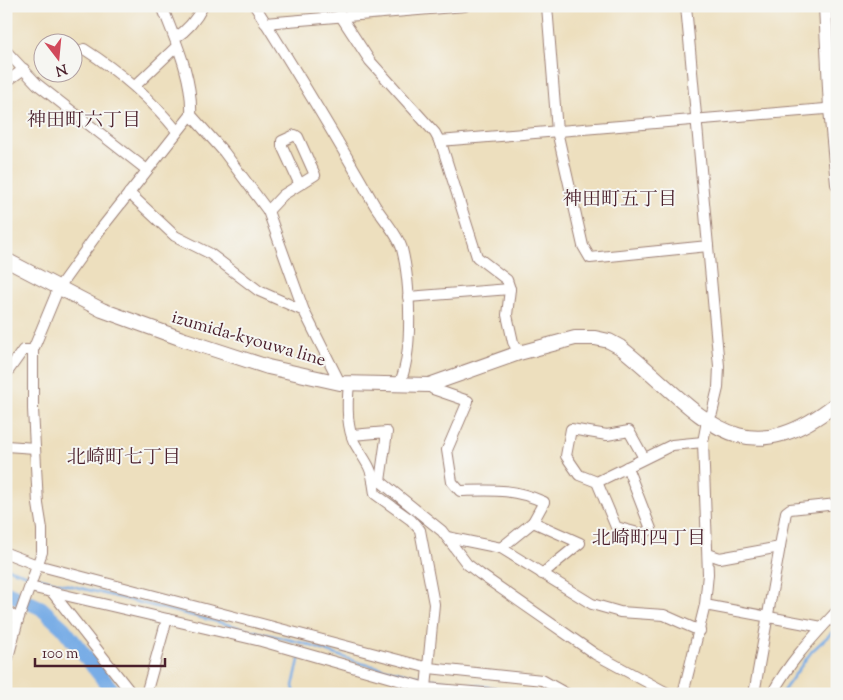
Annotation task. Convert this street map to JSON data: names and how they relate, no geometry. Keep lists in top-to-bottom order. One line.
{"streets":{"main road":["izumida-kyouwa line"]},"districts":["神田町六丁目","神田町五丁目","北崎町七丁目","北崎町四丁目"],"scale_bar":"100 m","north":"bottom"}
